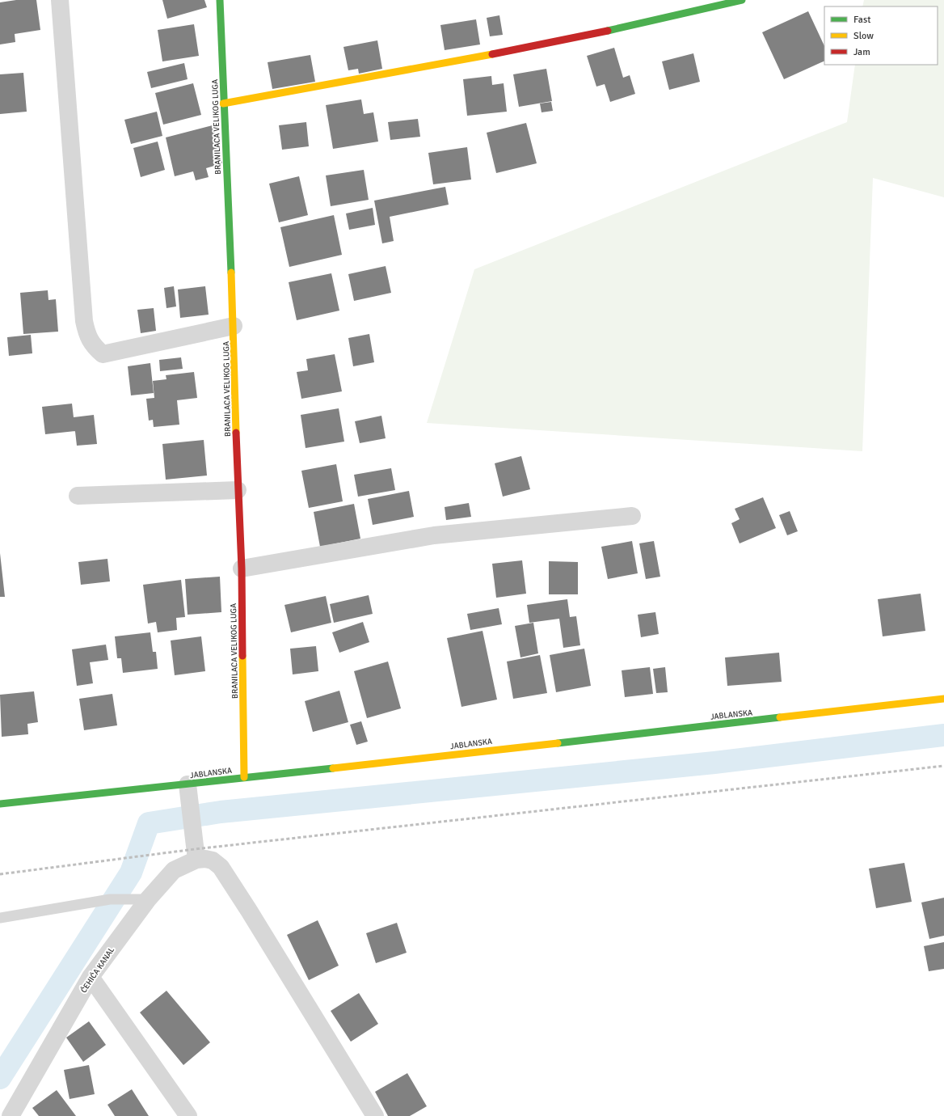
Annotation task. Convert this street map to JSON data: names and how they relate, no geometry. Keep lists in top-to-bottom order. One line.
{"streets":{"street":["BRANILACA VELIKOG LUGA","JABLANSKA","ĆEHIĆA KANAL"]},"crossings":[["BRANILACA VELIKOG LUGA","JABLANSKA"]],"legend":["Fast","Slow","Jam"]}
